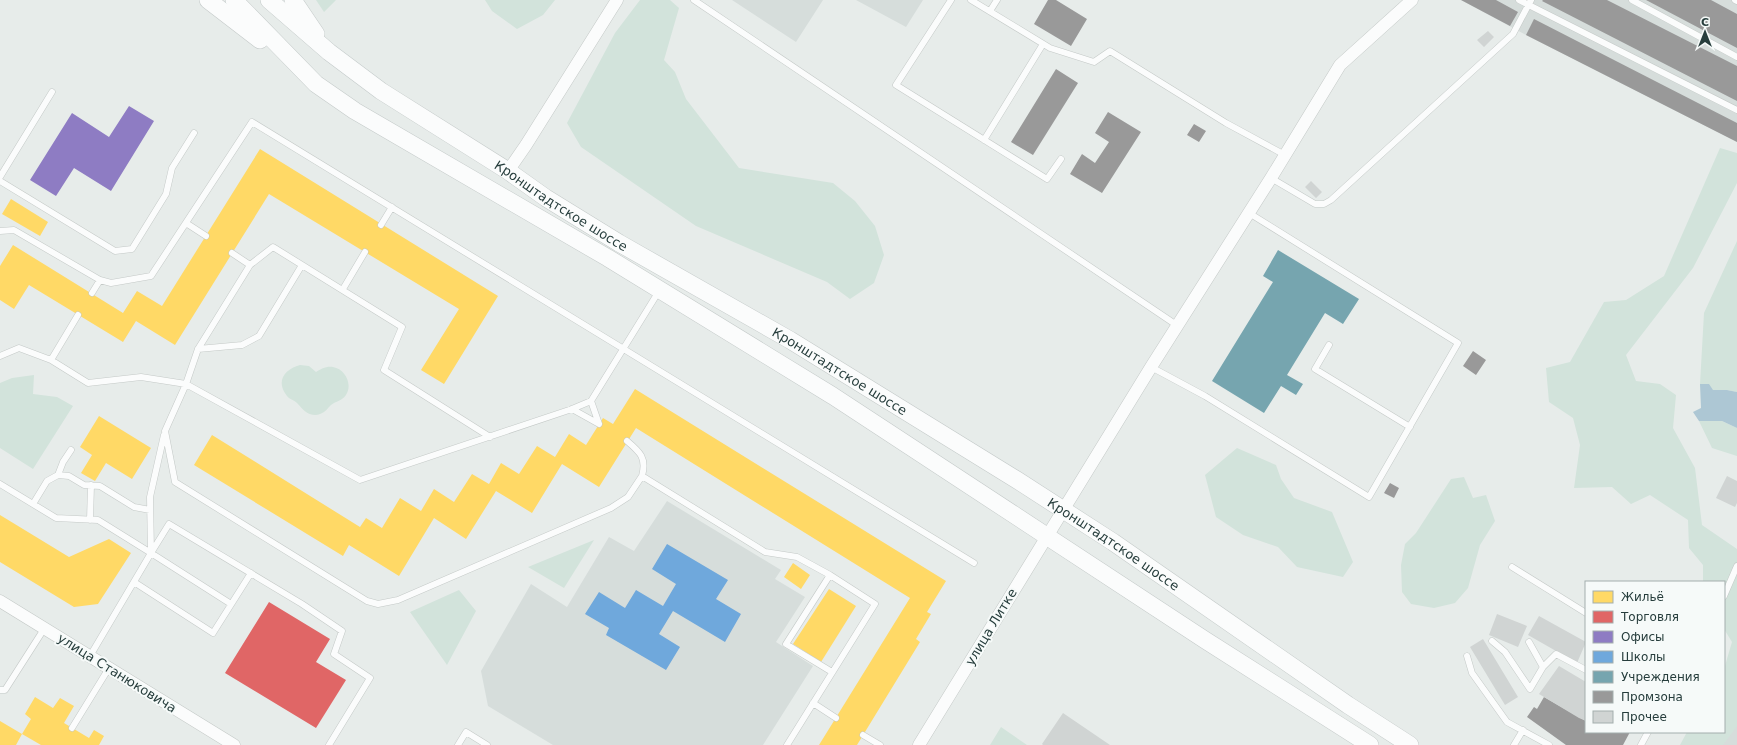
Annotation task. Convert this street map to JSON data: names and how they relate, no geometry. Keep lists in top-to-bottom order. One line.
{"streets":{"main road":["Кронштадтское шоссе"],"street":["улица Литке","улица Станюковича"]},"crossings":[["Кронштадтское шоссе","улица Литке"]],"legend":["Жильё","Торговля","Офисы","Школы","Учреждения","Промзона","Прочее"],"north":"top"}
